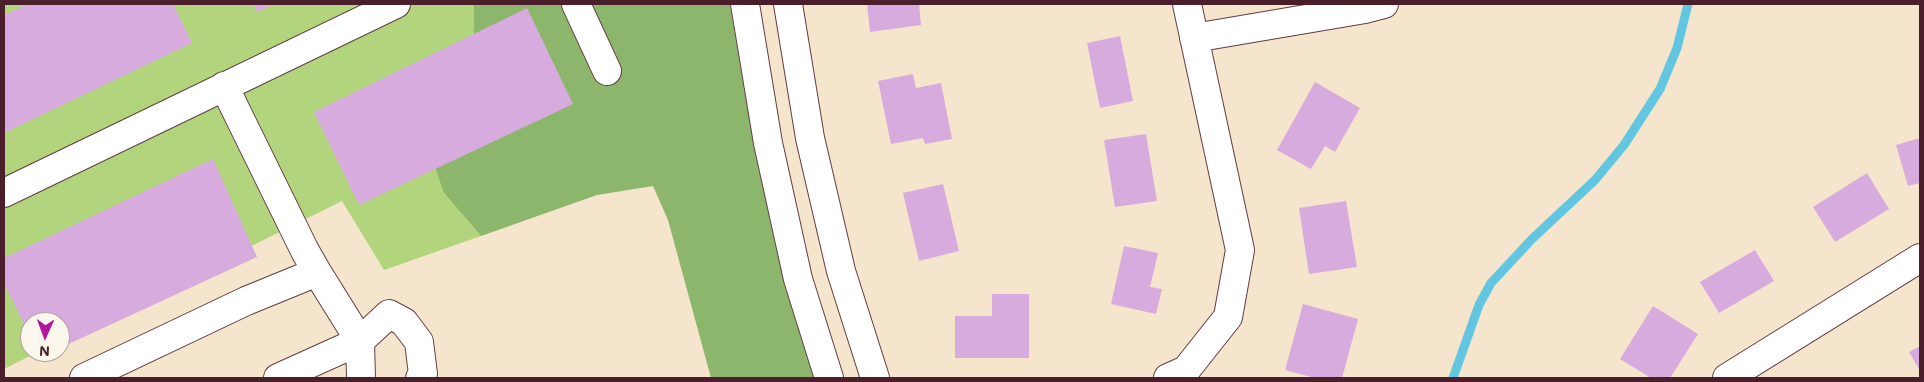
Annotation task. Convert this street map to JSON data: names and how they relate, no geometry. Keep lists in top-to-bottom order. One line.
{"north":"bottom"}
